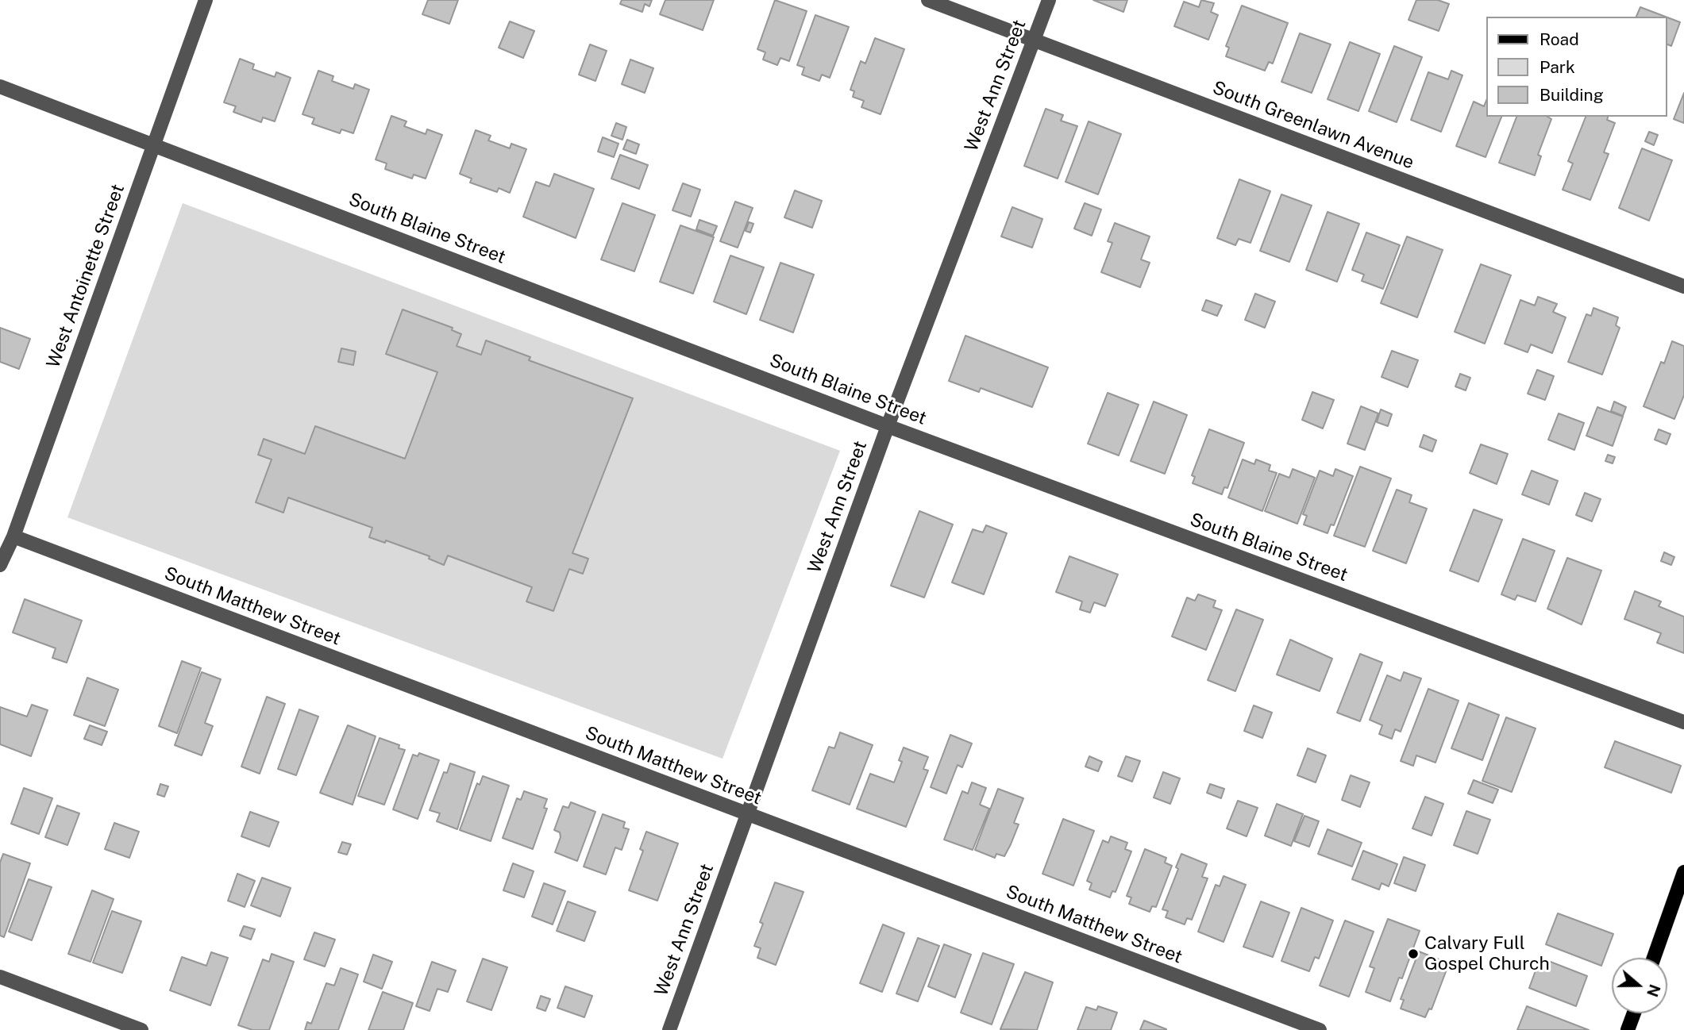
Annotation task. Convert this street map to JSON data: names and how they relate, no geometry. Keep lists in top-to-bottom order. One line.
{"streets":{"street":["West Ann Street","South Greenlawn Avenue","South Blaine Street","West Antoinette Street","South Matthew Street"]},"crossings":[["West Ann Street","South Greenlawn Avenue"],["West Ann Street","South Blaine Street"],["West Ann Street","South Matthew Street"],["South Blaine Street","West Antoinette Street"],["West Antoinette Street","South Matthew Street"]],"places":["Calvary Full Gospel Church"],"legend":["Road","Park","Building"],"north":"right"}
